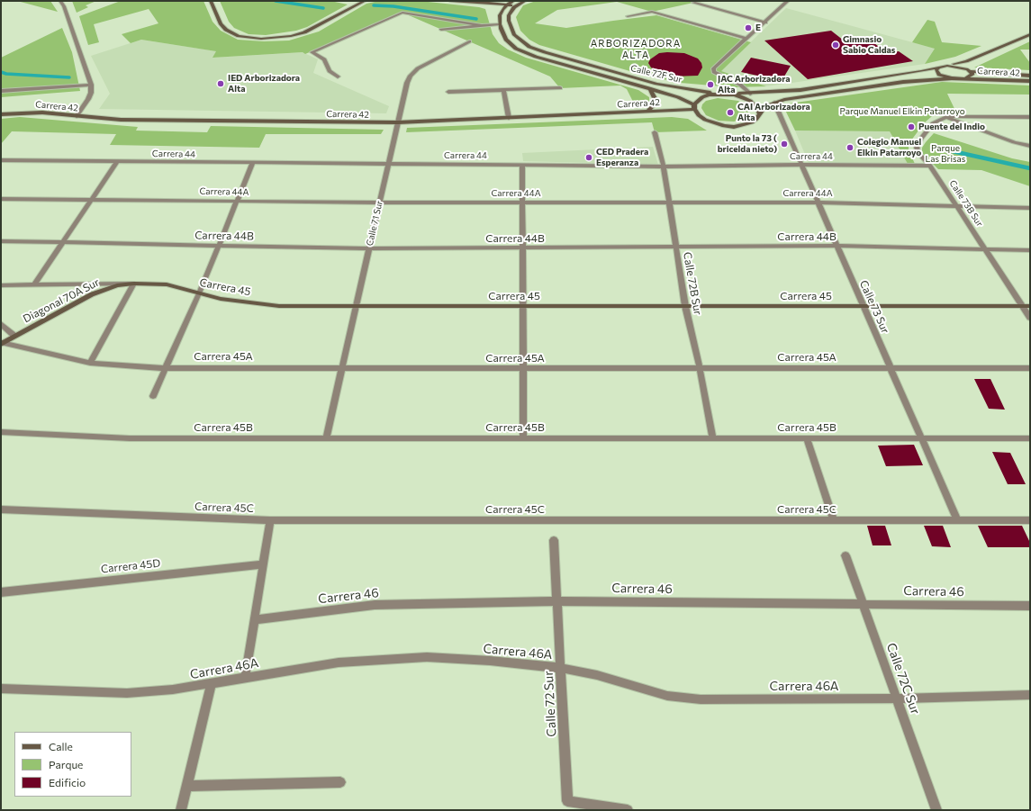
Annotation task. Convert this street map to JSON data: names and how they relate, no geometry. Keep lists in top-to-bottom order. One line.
{"streets":{"street":["Carrera 42","Calle 72F Sur","Carrera 44","Carrera 44A","Calle 73B Sur","Calle 71 Sur","Carrera 44B","Calle 72B Sur","Carrera 45","Diagonal 70A Sur","Calle 73 Sur","Carrera 45A","Carrera 45B","Carrera 45C","Carrera 45D","Carrera 46","Carrera 46A","Calle 72C Sur","Calle 72 Sur"]},"crossings":[["Carrera 42","Calle 72F Sur"],["Carrera 42","Calle 71 Sur"],["Carrera 44","Calle 73B Sur"],["Carrera 44","Calle 71 Sur"],["Carrera 44","Calle 72B Sur"],["Carrera 44","Calle 73 Sur"],["Carrera 44A","Calle 73B Sur"],["Carrera 44A","Calle 71 Sur"],["Carrera 44A","Calle 72B Sur"],["Carrera 44A","Calle 73 Sur"],["Calle 73B Sur","Carrera 44B"],["Calle 73B Sur","Carrera 45"],["Calle 71 Sur","Carrera 44B"],["Calle 71 Sur","Carrera 45"],["Calle 71 Sur","Carrera 45A"],["Calle 71 Sur","Carrera 45B"],["Carrera 44B","Calle 72B Sur"],["Carrera 44B","Calle 73 Sur"],["Calle 72B Sur","Carrera 45"],["Calle 72B Sur","Carrera 45A"],["Calle 72B Sur","Carrera 45B"],["Carrera 45","Diagonal 70A Sur"],["Carrera 45","Calle 73 Sur"],["Diagonal 70A Sur","Carrera 45A"],["Calle 73 Sur","Carrera 45A"],["Calle 73 Sur","Carrera 45B"],["Calle 73 Sur","Carrera 45C"],["Carrera 46","Calle 72C Sur"],["Carrera 46","Calle 72 Sur"],["Carrera 46A","Calle 72C Sur"],["Carrera 46A","Calle 72 Sur"]],"districts":["ARBORIZADORA ALTA"],"parks":["Parque Manuel Elkin Patarroyo","Parque Las Brisas"],"places":["E","Gimnasio Sabio Caldas","IED Arborizadora Alta","JAC Arborizadora Alta","CAI Arborizadora Alta","Puente del Indio","Punto la 73 ( bricelda nieto)","Colegio Manuel Elkin Patarroyo","CED Pradera Esperanza"],"legend":["Calle","Parque","Edificio"]}
